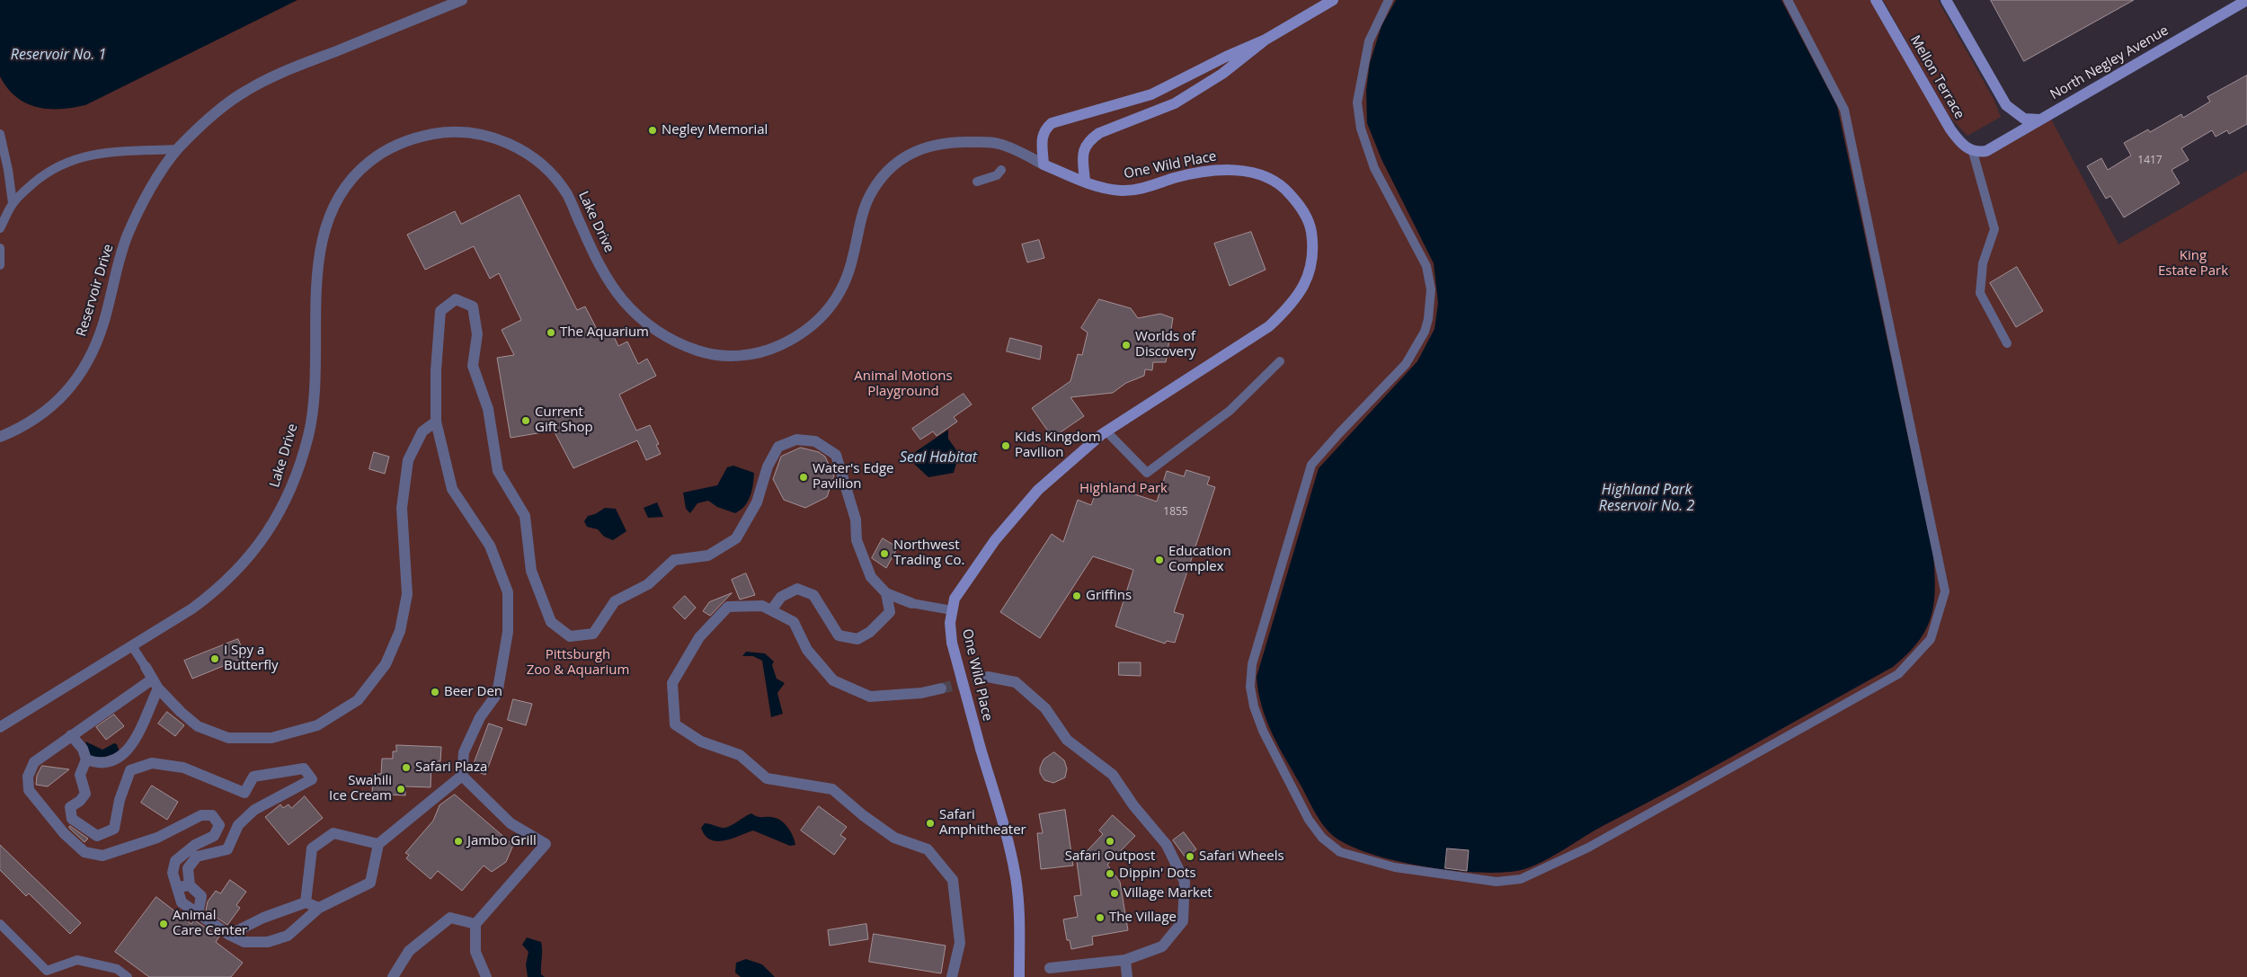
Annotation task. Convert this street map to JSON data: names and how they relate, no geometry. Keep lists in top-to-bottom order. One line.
{"streets":{"main road":["North Negley Avenue","Mellon Terrace","One Wild Place"],"street":["Lake Drive","Reservoir Drive"]},"crossings":[["North Negley Avenue","Mellon Terrace"],["One Wild Place","Lake Drive"]],"water":["Reservoir No. 1","Seal Habitat","Highland Park Reservoir No. 2"],"parks":["King Estate Park","Animal Motions Playground","Highland Park","Pittsburgh Zoo & Aquarium"],"places":["Negley Memorial","The Aquarium","Worlds of Discovery","Current Gift Shop","Kids Kingdom Pavilion","Water's Edge Pavilion","Northwest Trading Co.","Education Complex","Griffins","I Spy a Butterfly","Beer Den","Safari Plaza","Swahili Ice Cream","Safari Amphitheater","Jambo Grill","Safari Outpost","Safari Wheels","Dippin' Dots","Village Market","The Village","Animal Care Center"],"house_numbers":["1417","1855"]}
